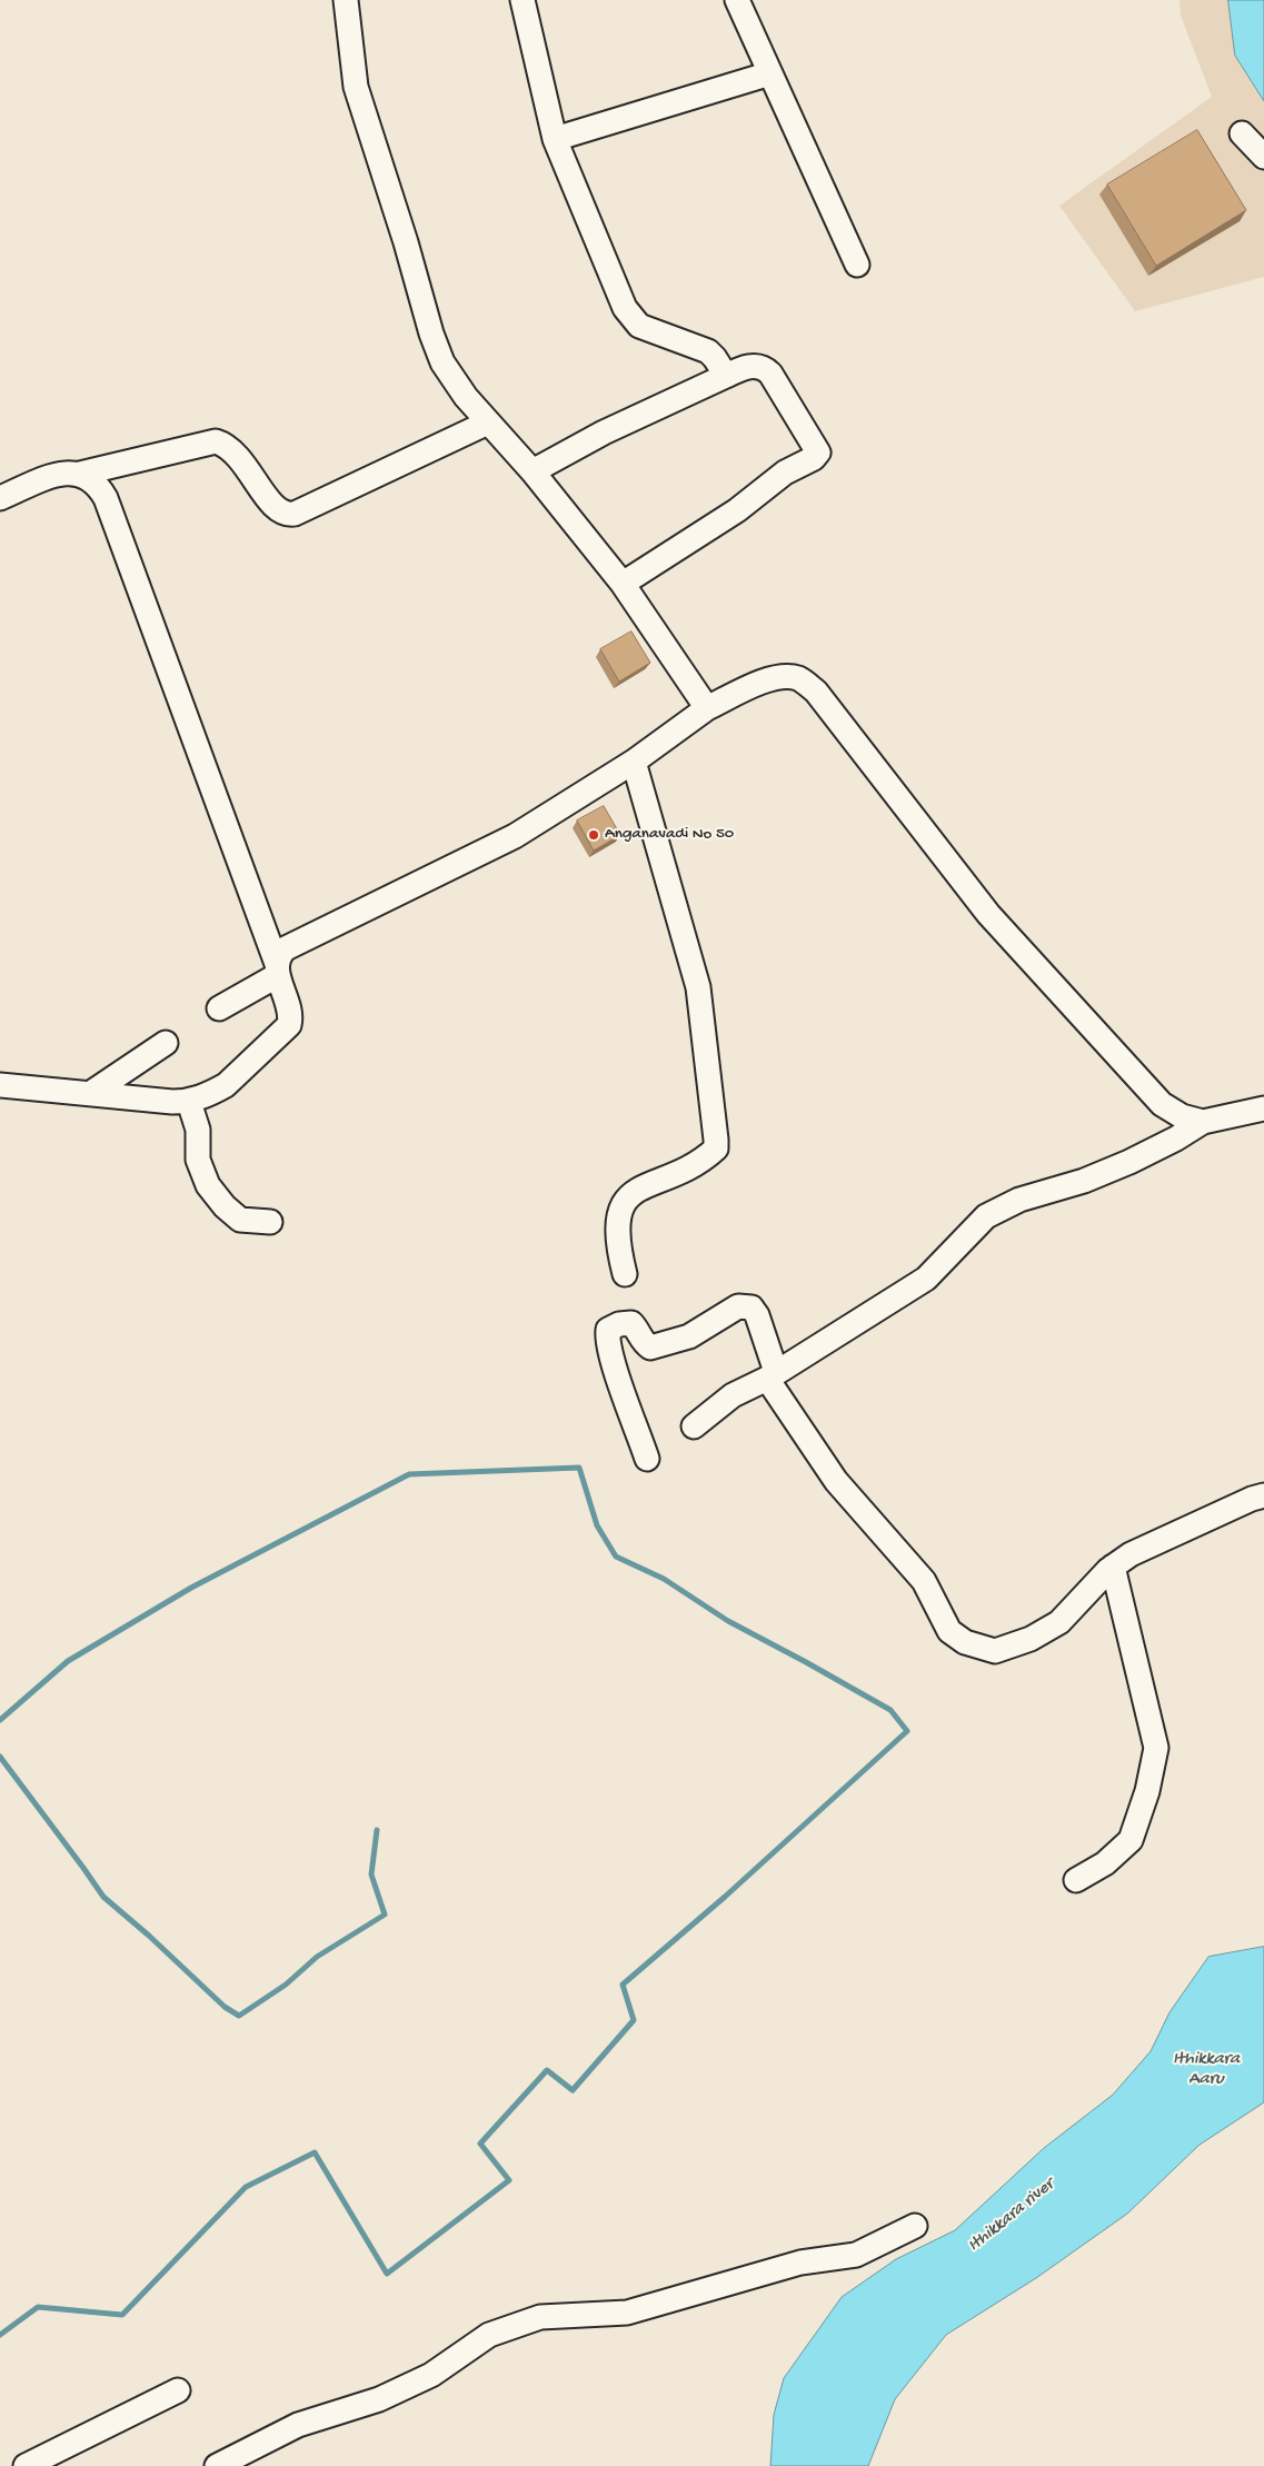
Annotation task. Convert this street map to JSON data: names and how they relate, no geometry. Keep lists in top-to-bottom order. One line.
{"water":["Ithikkara Aaru","Ithikkara river"],"places":["Anganavadi No 50"]}
